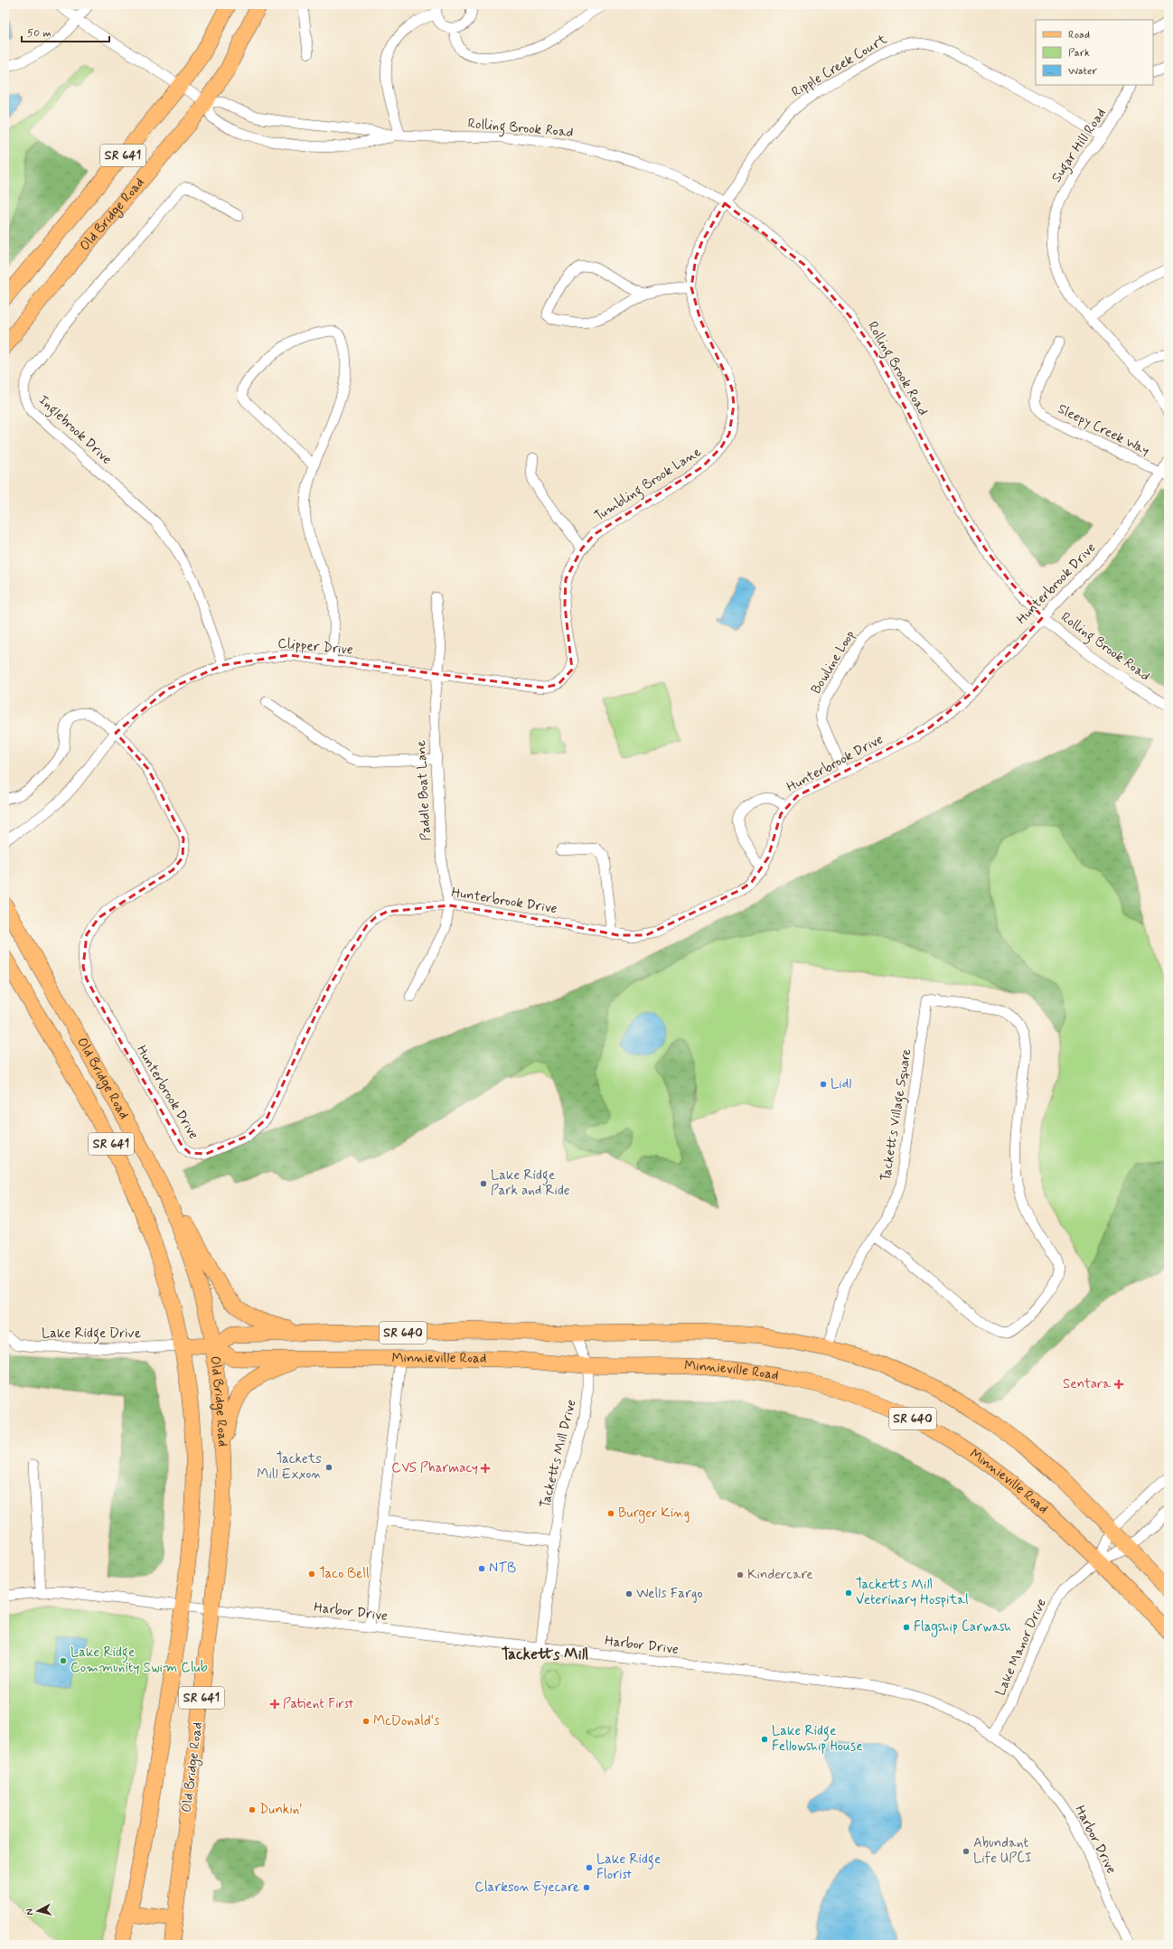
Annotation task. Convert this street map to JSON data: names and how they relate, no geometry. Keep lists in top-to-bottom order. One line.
{"streets":{"main road":["SR 641","Old Bridge Road","SR 640","Minnieville Road"],"street":["Ripple Creek Court","Rolling Brook Road","Sugar Hill Road","Inglebrook Drive","Sleepy Creek Way","Tumbling Brook Lane","Hunterbrook Drive","Clipper Drive","Bowline Loop","Paddle Boat Lane","Tacketts Village Square","Lake Ridge Drive","Tacketts Mill Drive","Harbor Drive","Lake Manor Drive"]},"crossings":[["Ripple Creek Court","Rolling Brook Road"],["Ripple Creek Court","Sugar Hill Road"],["Ripple Creek Court","Tumbling Brook Lane"],["Rolling Brook Road","SR 641"],["Rolling Brook Road","Old Bridge Road"],["Rolling Brook Road","Tumbling Brook Lane"],["Rolling Brook Road","Hunterbrook Drive"],["Old Bridge Road","Lake Ridge Drive"],["Old Bridge Road","Minnieville Road"],["Old Bridge Road","Harbor Drive"],["Inglebrook Drive","Clipper Drive"],["Sleepy Creek Way","Hunterbrook Drive"],["Tumbling Brook Lane","Clipper Drive"],["Hunterbrook Drive","Clipper Drive"],["Hunterbrook Drive","Bowline Loop"],["Hunterbrook Drive","Paddle Boat Lane"],["Clipper Drive","Paddle Boat Lane"],["Tacketts Village Square","Minnieville Road"],["Minnieville Road","Tacketts Mill Drive"],["Minnieville Road","Lake Manor Drive"],["Tacketts Mill Drive","Harbor Drive"],["Harbor Drive","Lake Manor Drive"]],"districts":["Tacketts Mill"],"places":{"other":["Lidl","Lake Ridge Park and Ride","Tackets Mill Exxon","Burger King","NTB","Taco Bell","Kindercare","Tacketts Mill Veterinary Hospital","Wells Fargo","Flagship Carwash","Lake Ridge Community Swim Club","McDonald's","Lake Ridge Fellowship House","Dunkin'","Abundant Life UPCI","Lake Ridge Florist","Clarkson Eyecare"],"health":["Sentara","CVS Pharmacy","Patient First"]},"legend":["Road","Park","Water"],"scale_bar":"50 m","north":"left"}
